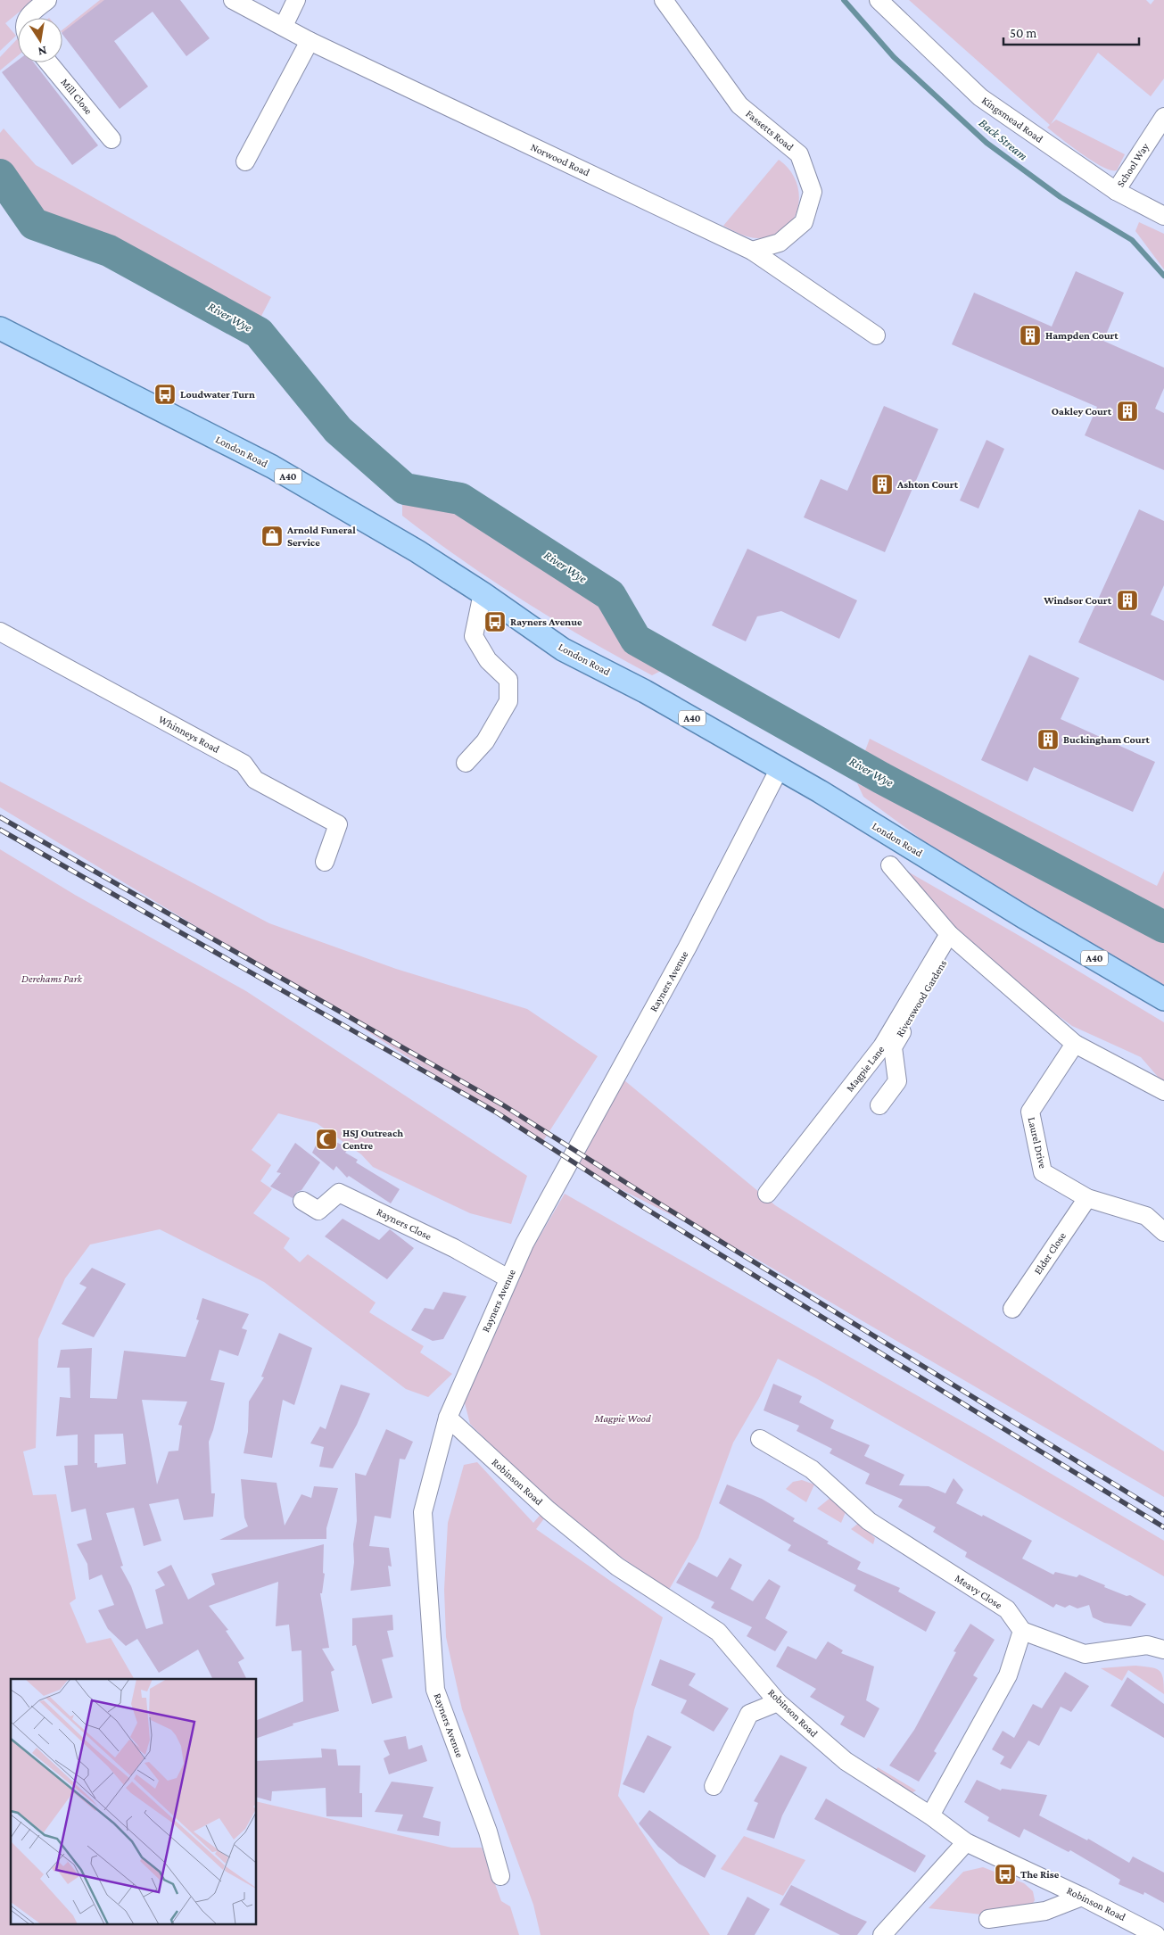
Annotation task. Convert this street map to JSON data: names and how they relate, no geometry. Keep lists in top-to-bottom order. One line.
{"streets":{"main road":["London Road","A40"],"street":["Mill Close","Kingsmead Road","Fassetts Road","Norwood Road","School Way","Whinneys Road","Rayners Avenue","Riverswood Gardens","Magpie Lane","Laurel Drive","Rayners Close","Elder Close","Robinson Road","Meavy Close"]},"crossings":[["Kingsmead Road","School Way"],["Fassetts Road","Norwood Road"],["London Road","Rayners Avenue"],["Rayners Avenue","Rayners Close"],["Rayners Avenue","Robinson Road"],["Riverswood Gardens","Magpie Lane"],["Laurel Drive","Elder Close"]],"water":["Back Stream","River Wye"],"parks":["Derehams Park","Magpie Wood"],"places":{"building":["Hampden Court","Oakley Court","Ashton Court","Windsor Court","Buckingham Court"],"bus stop":["Loudwater Turn","Rayners Avenue","The Rise"],"shop":["Arnold Funeral Service"],"mosque":["HSJ Outreach Centre"]},"scale_bar":"50 m","north":"bottom"}
